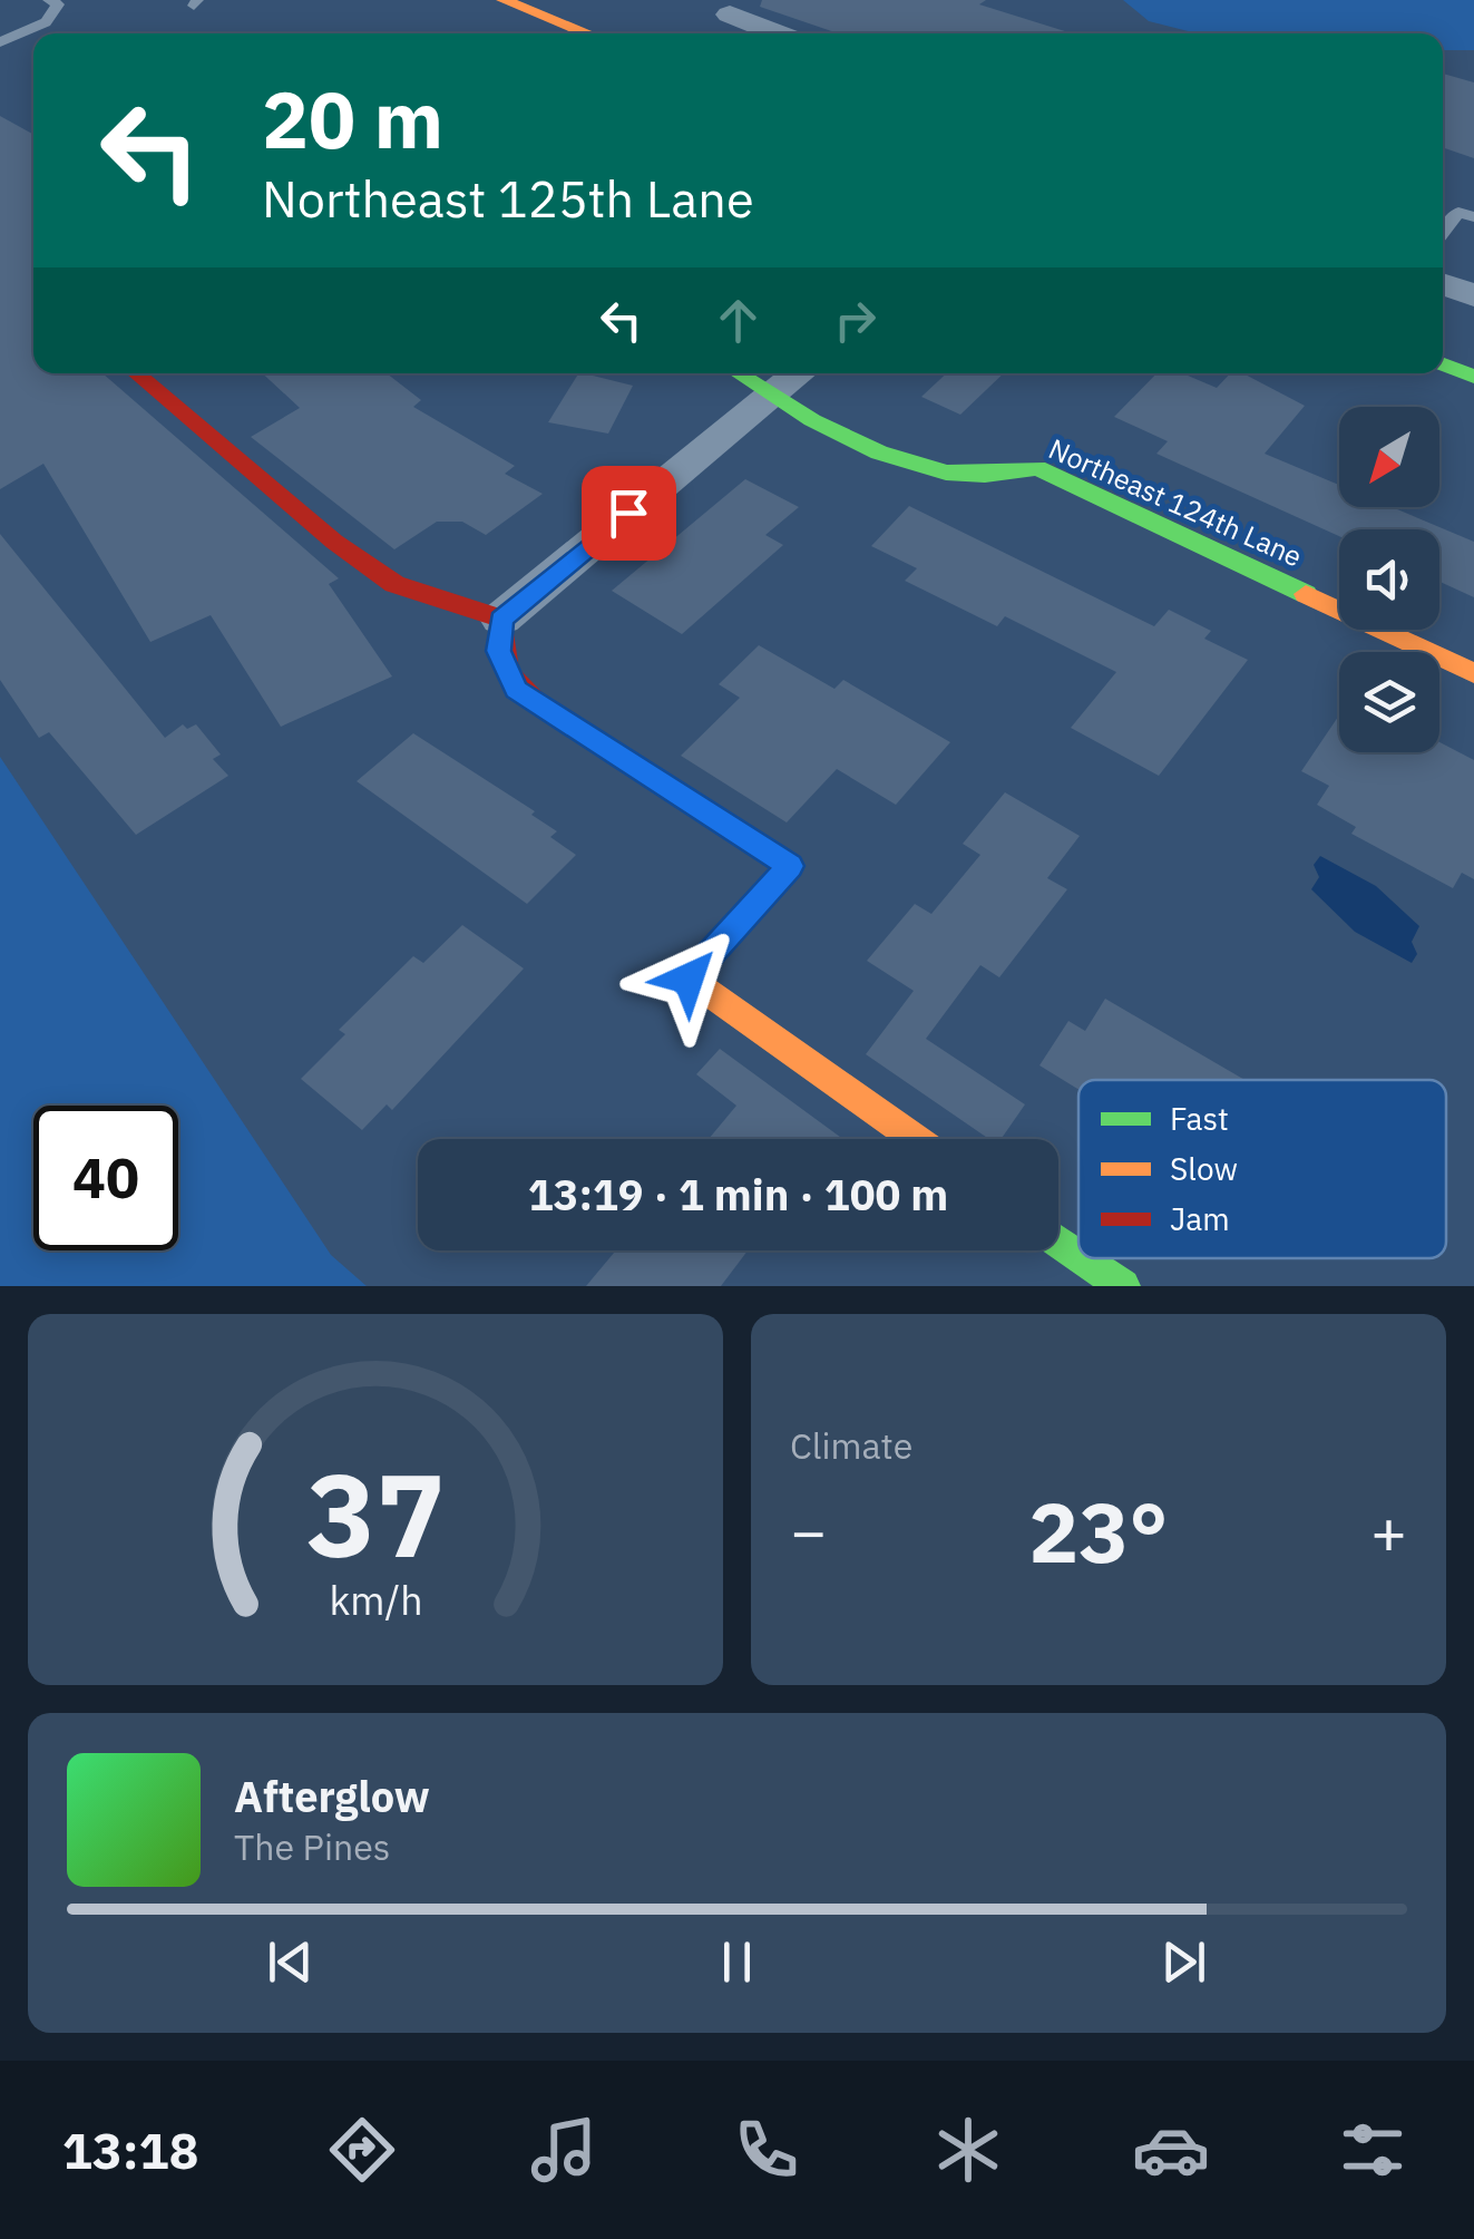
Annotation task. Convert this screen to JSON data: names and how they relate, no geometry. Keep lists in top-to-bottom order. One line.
{"streets":{"street":["Northeast 124th Lane"]},"legend":["Fast","Slow","Jam"],"north":"bottom left","page":{"turn":["20 m","Northeast 125th Lane"],"limit":"40","trip":"13:19 · 1 min · 100 m","tile":"Climate","heat":["−","23°","+"],"song":["Afterglow","The Pines"],"tabs":"13:18","gauge":["37","km/h"]}}
